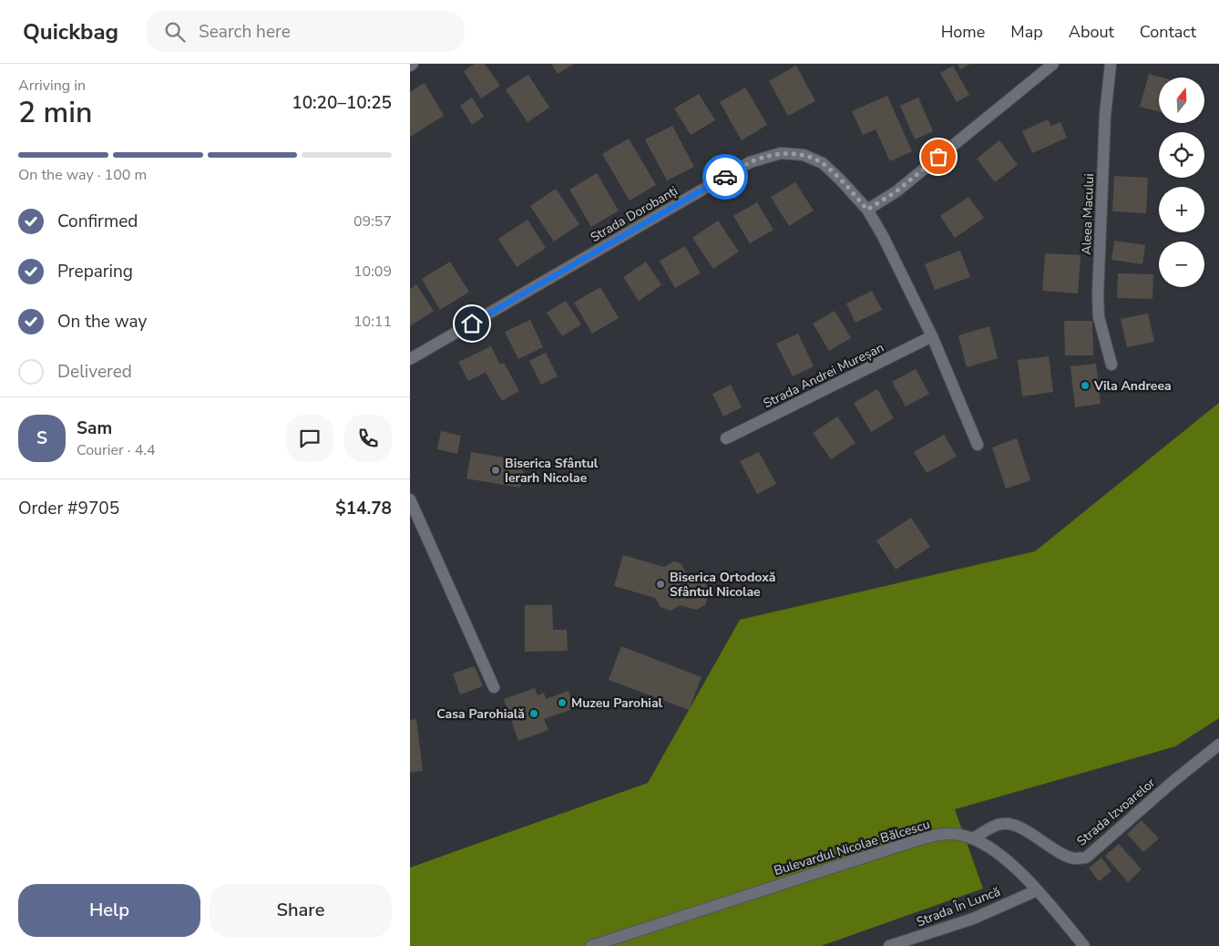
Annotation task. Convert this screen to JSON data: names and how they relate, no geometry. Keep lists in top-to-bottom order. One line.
{"streets":{"street":["Strada Dorobanți","Aleea Macului","Strada Andrei Mureșan","Strada Izvoarelor","Bulevardul Nicolae Bălcescu","Strada În Luncă"]},"crossings":[["Strada Izvoarelor","Bulevardul Nicolae Bălcescu"],["Bulevardul Nicolae Bălcescu","Strada În Luncă"]],"places":["Vila Andreea","Biserica Sfântul Ierarh Nicolae","Biserica Ortodoxă Sfântul Nicolae","Muzeu Parohial","Casa Parohială"],"north":"top","page":{"header":"Quickbag","search":"Search here","nav":["Home","Map","About","Contact"],"heading":["2 min","Arriving in","10:20–10:25"],"panel":["Sam","Courier · 4.4","Order #9705","$14.78"],"map_buttons":["+","−"],"bar":"On the way · 100 m","list":[["Confirmed","09:57"],["Preparing","10:09"],["On the way","10:11"],"Delivered"],"round":"S","buttons":["Help","Share"]}}
